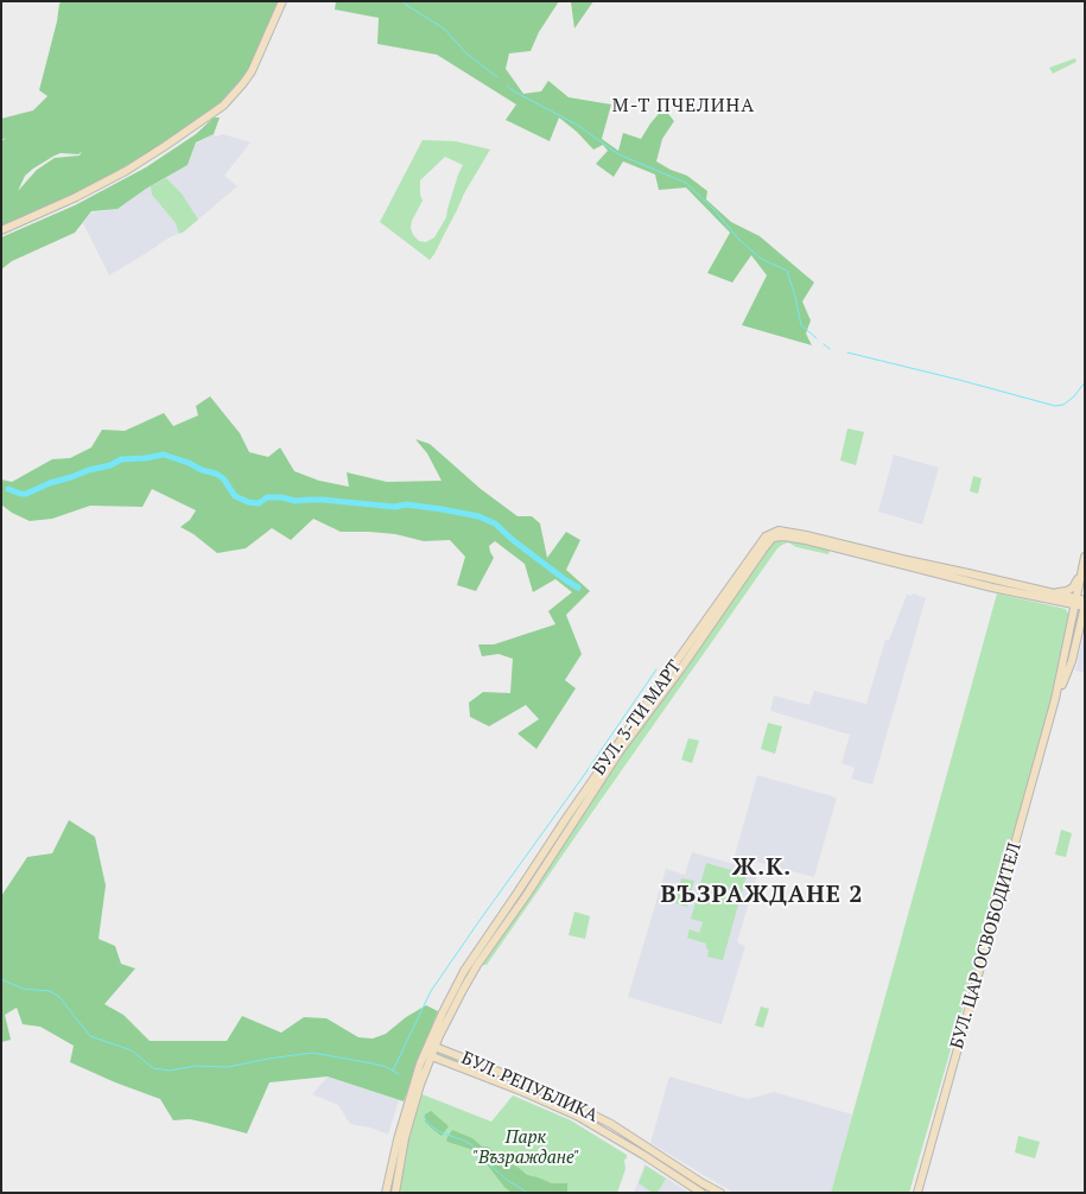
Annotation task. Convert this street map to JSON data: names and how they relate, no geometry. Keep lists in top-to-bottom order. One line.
{"streets":{"street":["БУЛ. 3-ТИ МАРТ","БУЛ. ЦАР ОСВОБОДИТЕЛ","БУЛ. РЕПУБЛИКА"]},"crossings":[["БУЛ. 3-ТИ МАРТ","БУЛ. ЦАР ОСВОБОДИТЕЛ"],["БУЛ. 3-ТИ МАРТ","БУЛ. РЕПУБЛИКА"]],"districts":["М-Т ПЧЕЛИНА","Ж.К. ВЪЗРАЖДАНЕ 2"],"parks":["Парк \"Възраждане\""]}
